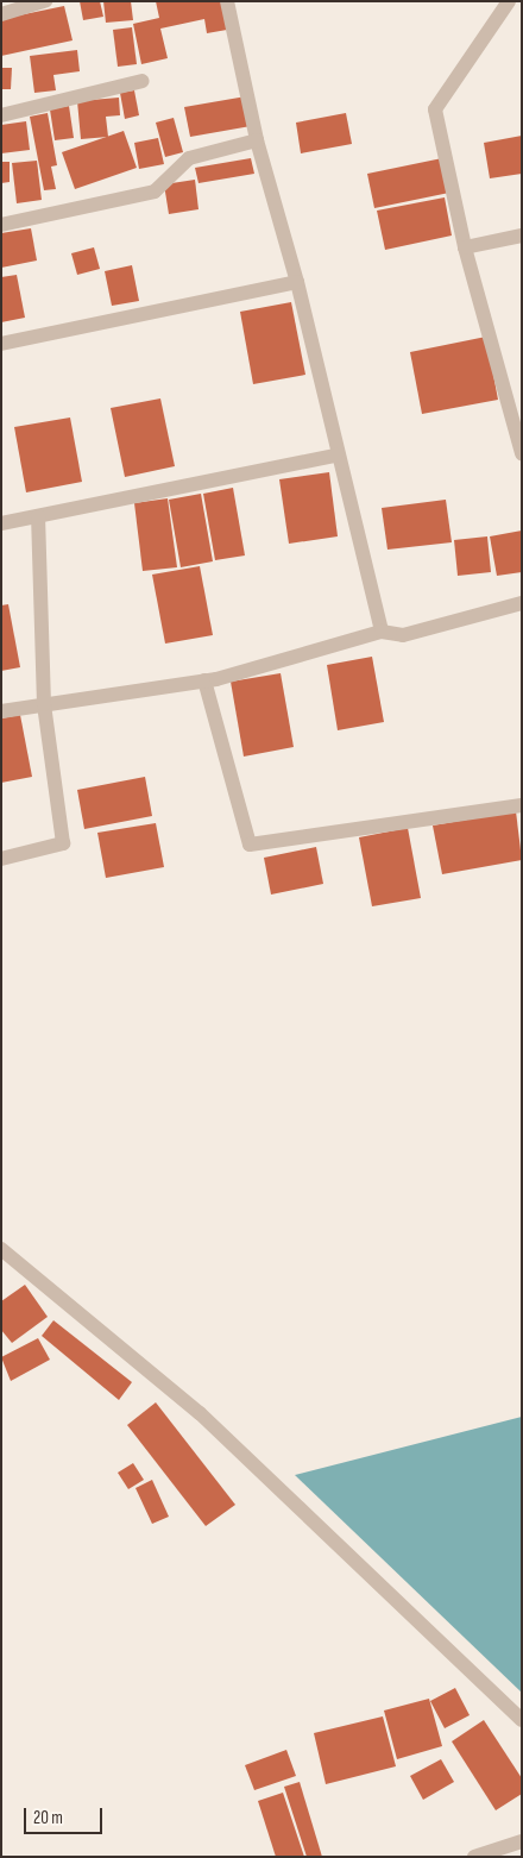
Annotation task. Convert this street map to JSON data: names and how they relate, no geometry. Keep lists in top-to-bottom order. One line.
{"scale_bar":"20 m"}
